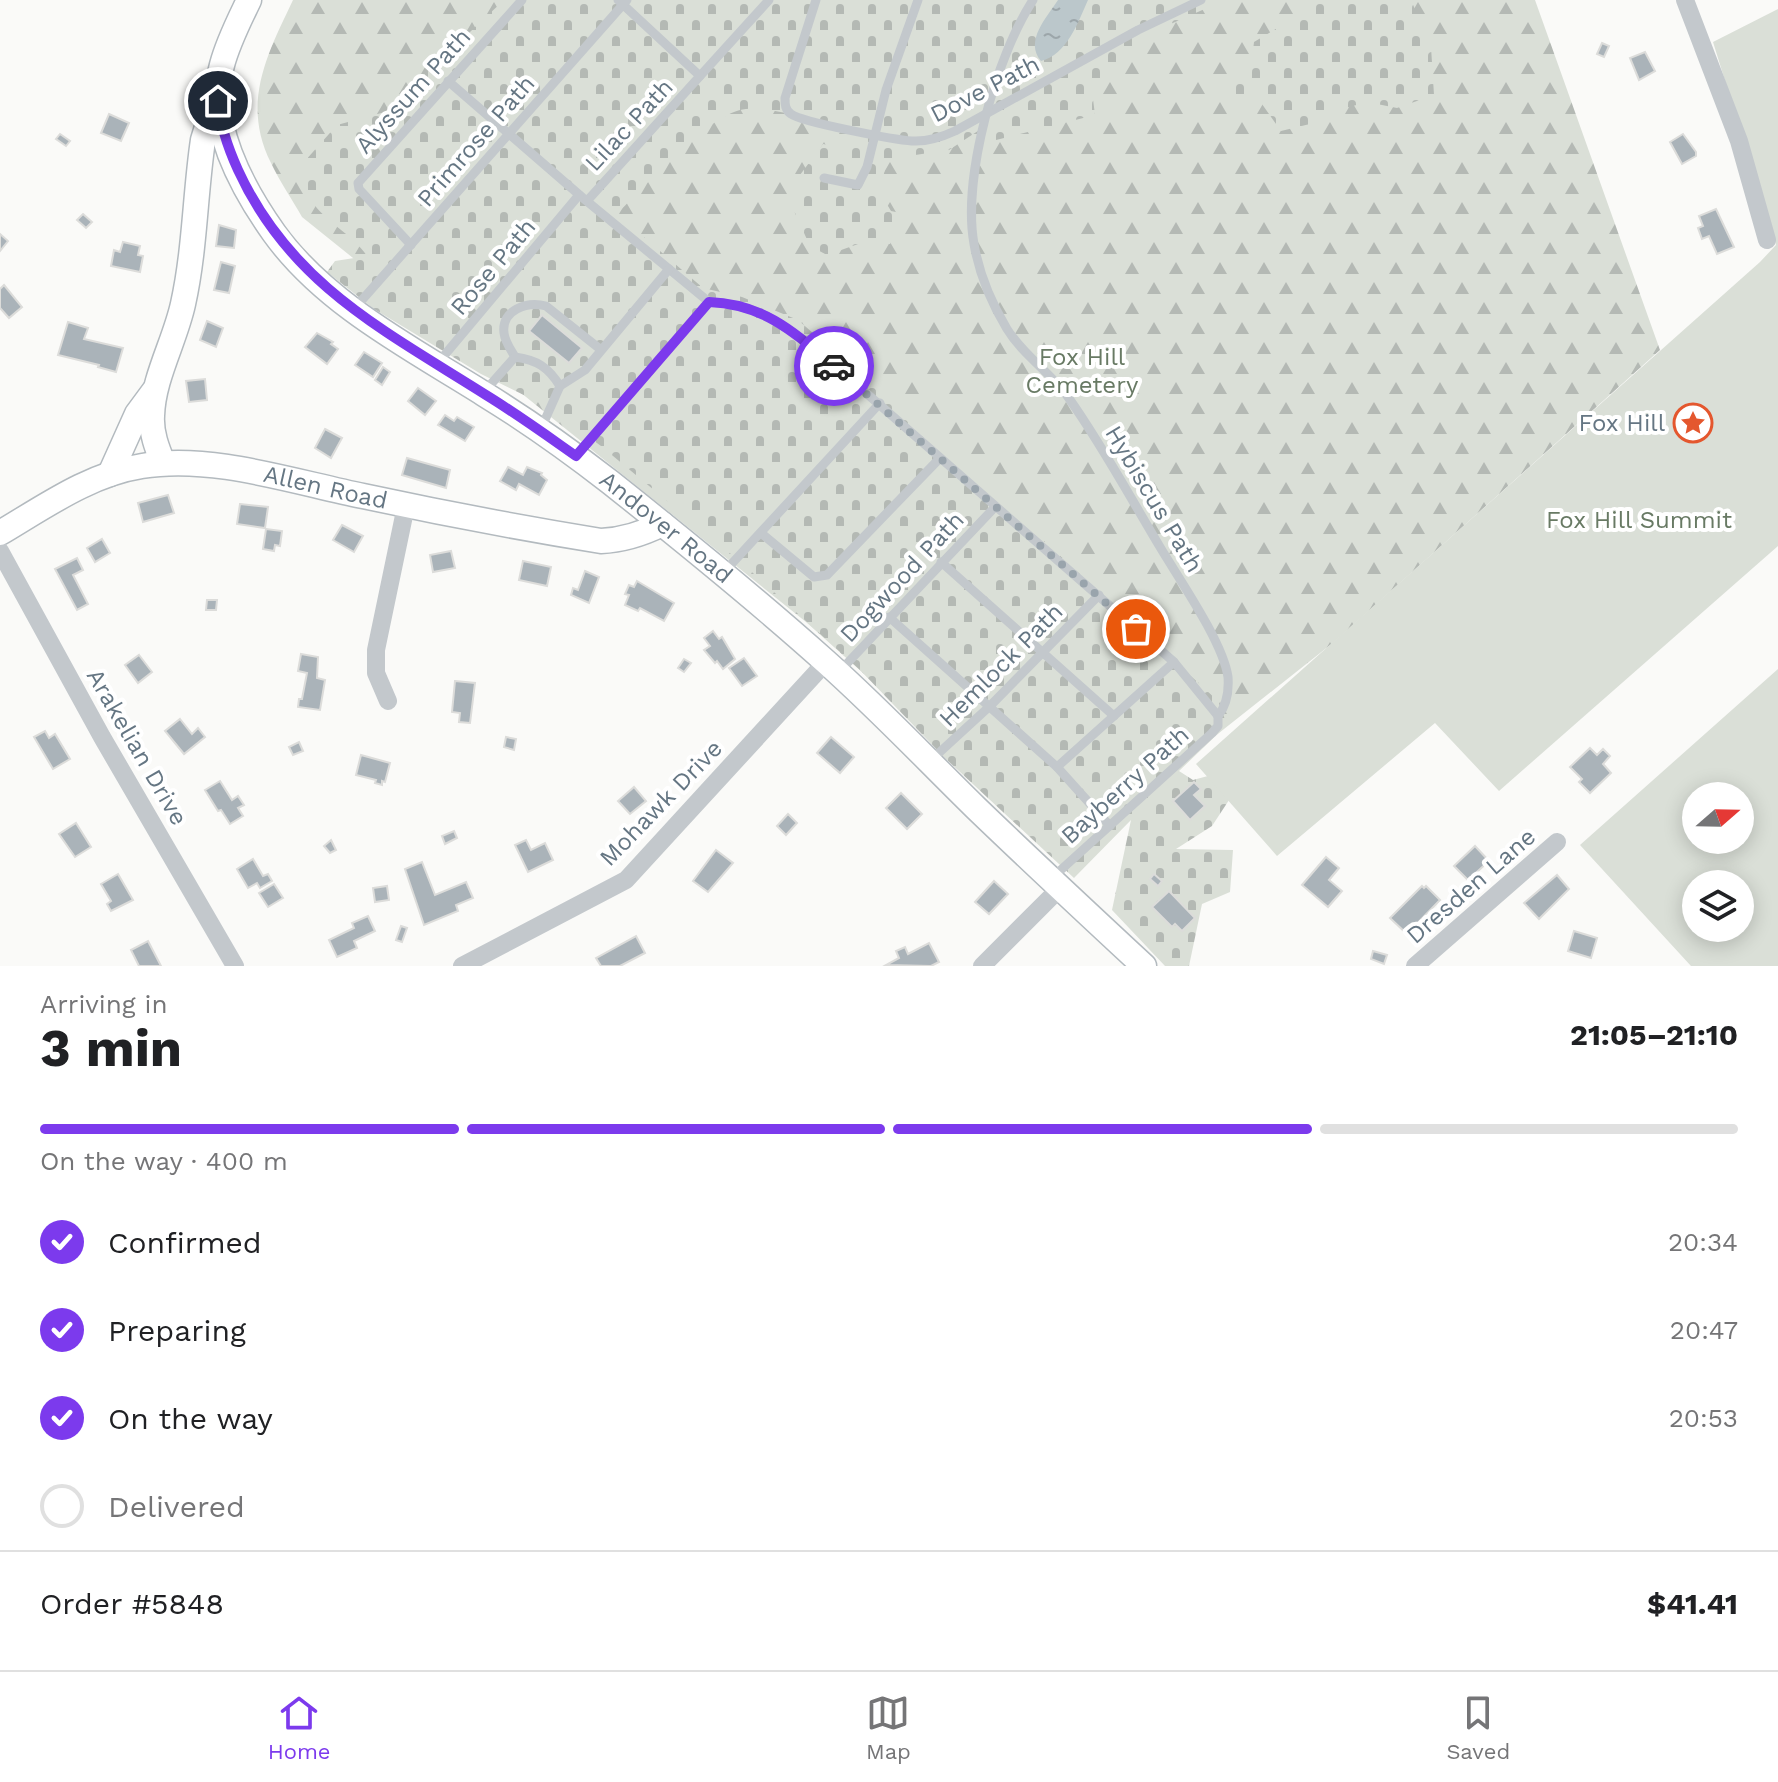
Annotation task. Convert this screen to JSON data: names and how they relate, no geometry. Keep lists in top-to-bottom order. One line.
{"streets":{"main road":["Allen Road","Andover Road"],"street":["Arakelian Drive","Mohawk Drive","Dresden Lane"],"lane":["Dove Path","Alyssum Path","Lilac Path","Primrose Path","Rose Path","Hybiscus Path","Dogwood Path","Hemlock Path","Bayberry Path"]},"crossings":[["Dove Path","Hybiscus Path"],["Alyssum Path","Primrose Path"],["Lilac Path","Primrose Path"],["Lilac Path","Rose Path"],["Primrose Path","Andover Road"],["Rose Path","Andover Road"],["Allen Road","Andover Road"],["Hybiscus Path","Bayberry Path"],["Andover Road","Dogwood Path"],["Andover Road","Hemlock Path"],["Andover Road","Bayberry Path"],["Andover Road","Mohawk Drive"],["Dogwood Path","Mohawk Drive"]],"parks":["Fox Hill Cemetery","Fox Hill Summit"],"places":{"place":["Fox Hill"]},"north":"right","page":{"heading":["3 min","Arriving in","21:05–21:10"],"panel":["Order #5848","$41.41"],"bar":"On the way · 400 m","list":[["Confirmed","20:34"],["Preparing","20:47"],["On the way","20:53"],"Delivered"],"tabs":["Home","Map","Saved"]}}
